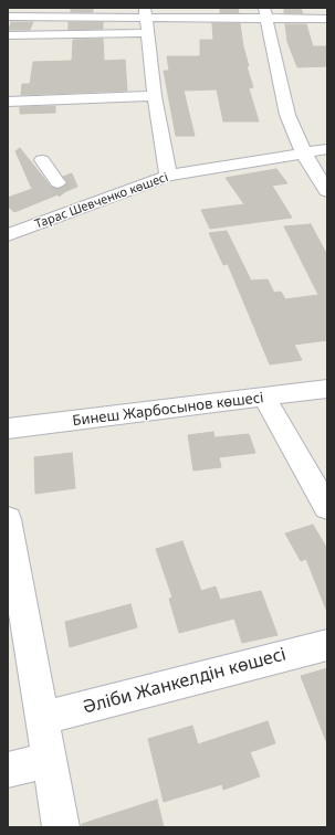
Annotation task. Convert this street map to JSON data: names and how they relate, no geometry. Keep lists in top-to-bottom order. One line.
{"streets":{"street":["Тарас Шевченко көшесі","Бинеш Жарбосынов көшесі","Әліби Жанкелдін көшесі"]}}
